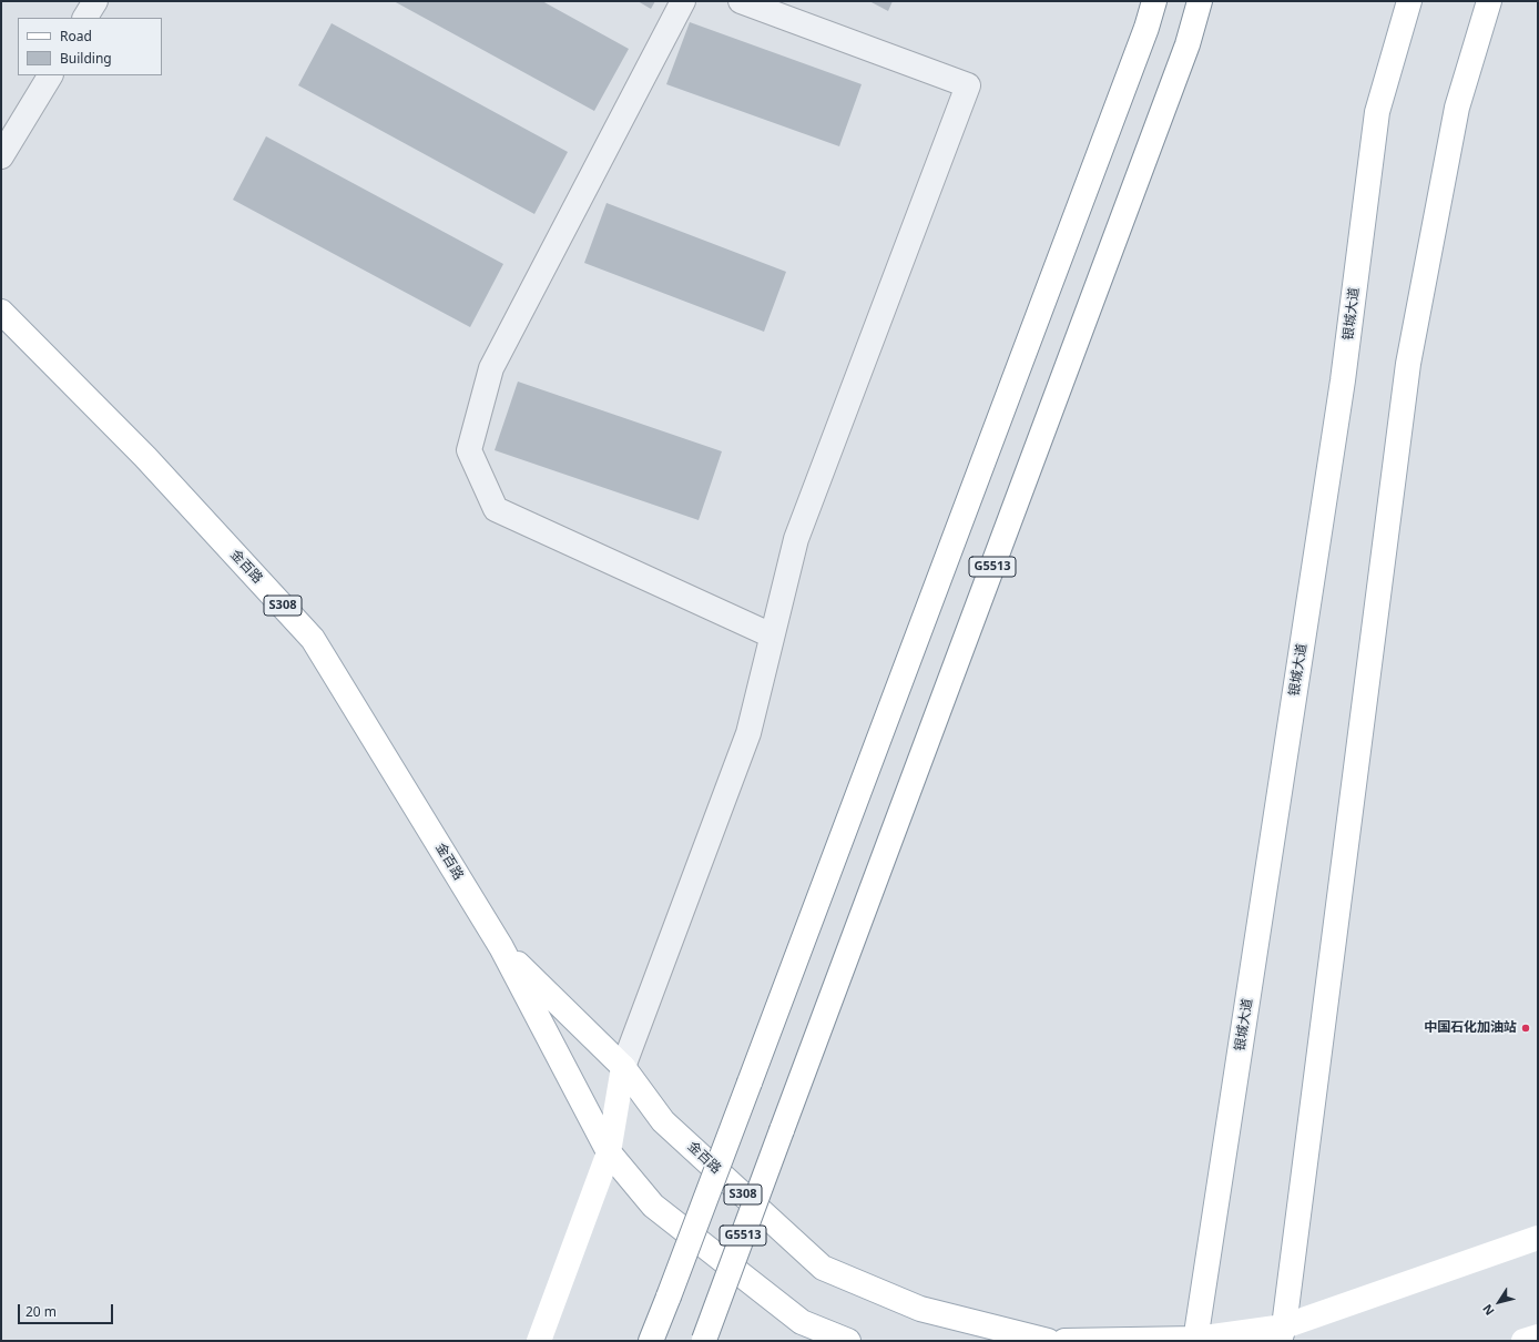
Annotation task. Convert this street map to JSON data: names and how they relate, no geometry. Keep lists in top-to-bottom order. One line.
{"streets":{"main road":["银城大道","金百路","G5513","S308"]},"places":["中国石化加油站"],"legend":["Road","Building"],"scale_bar":"20 m","north":"bottom left"}
